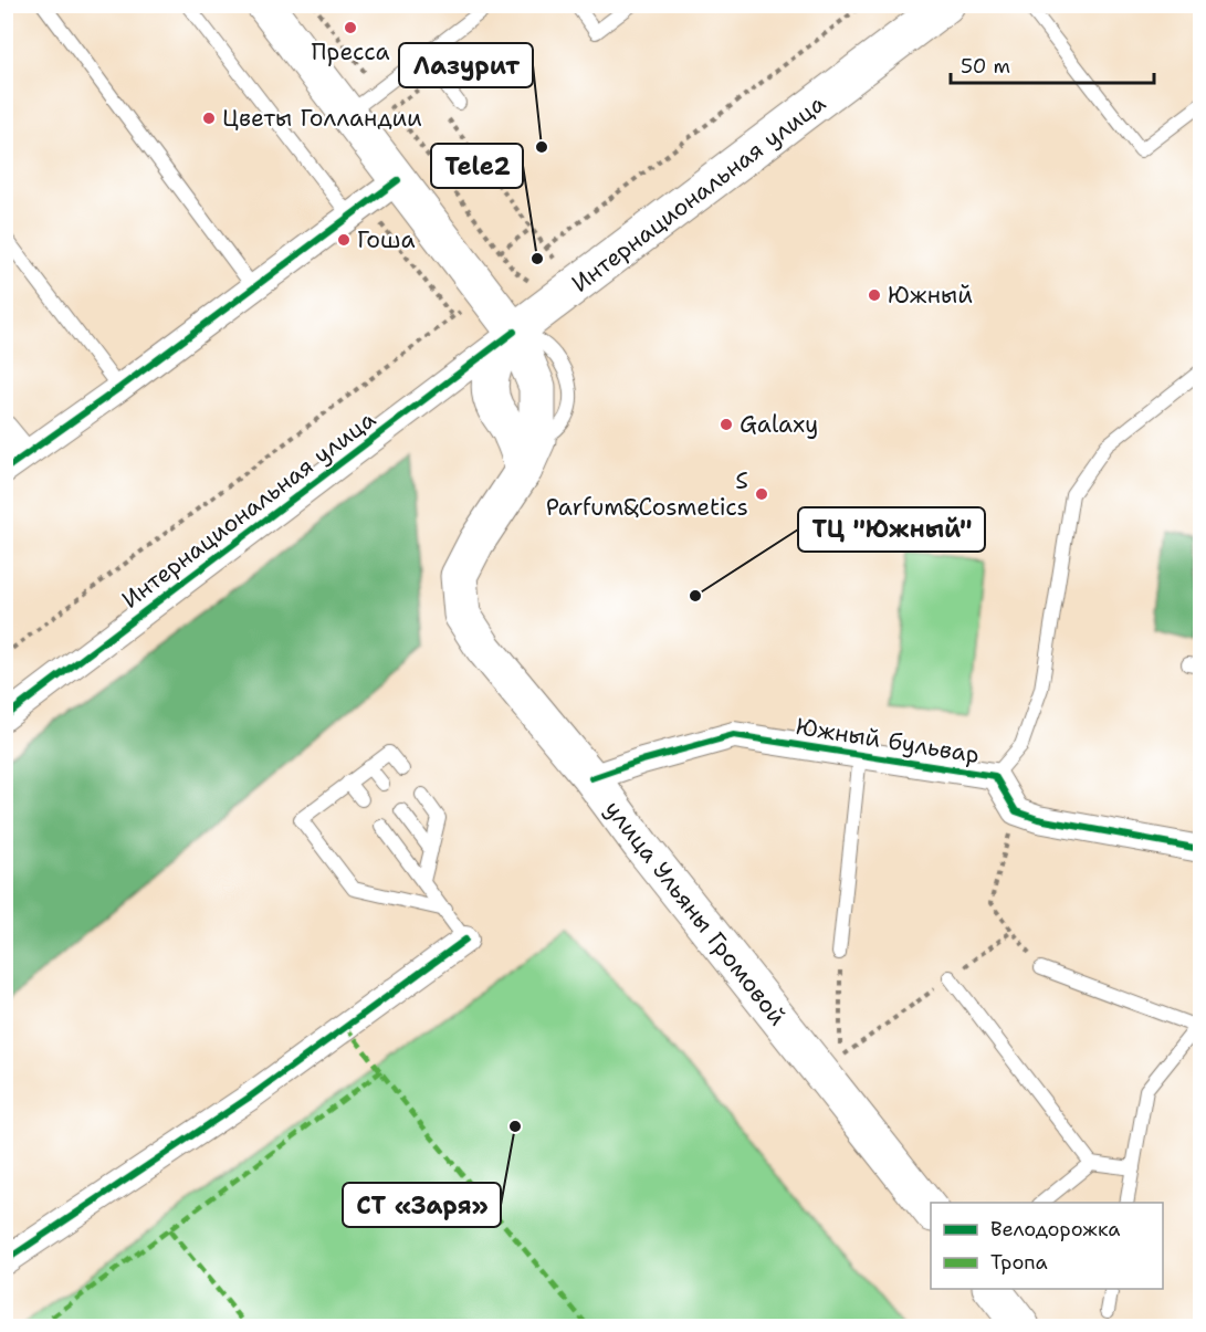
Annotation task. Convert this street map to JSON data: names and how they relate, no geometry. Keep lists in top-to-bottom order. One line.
{"streets":{"main road":["Интернациональная улица","улица Ульяны Громовой"],"street":["Южный бульвар"]},"crossings":[["Интернациональная улица","улица Ульяны Громовой"],["Южный бульвар","улица Ульяны Громовой"]],"places":["Пресса","Цветы Голландии","Лазурит","Гоша","Tele2","Южный","Galaxy","S Parfum&Cosmetics","ТЦ \"Южный\"","СТ «Заря»"],"legend":["Велодорожка","Тропа"],"scale_bar":"50 m"}
